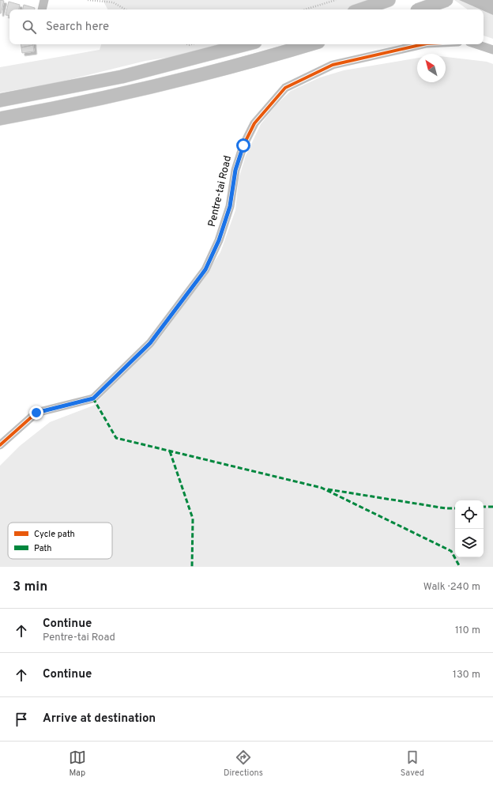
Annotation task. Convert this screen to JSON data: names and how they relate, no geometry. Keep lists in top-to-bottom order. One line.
{"streets":{"street":["Pentre-tai Road"]},"legend":["Cycle path","Path"],"north":"top left","page":{"search":"Search here","heading":["3 min","Walk · 240 m"],"list":[["Continue","Pentre-tai Road","110 m"],["Continue","130 m"],"Arrive at destination"],"nav":["Map","Directions","Saved"]}}
